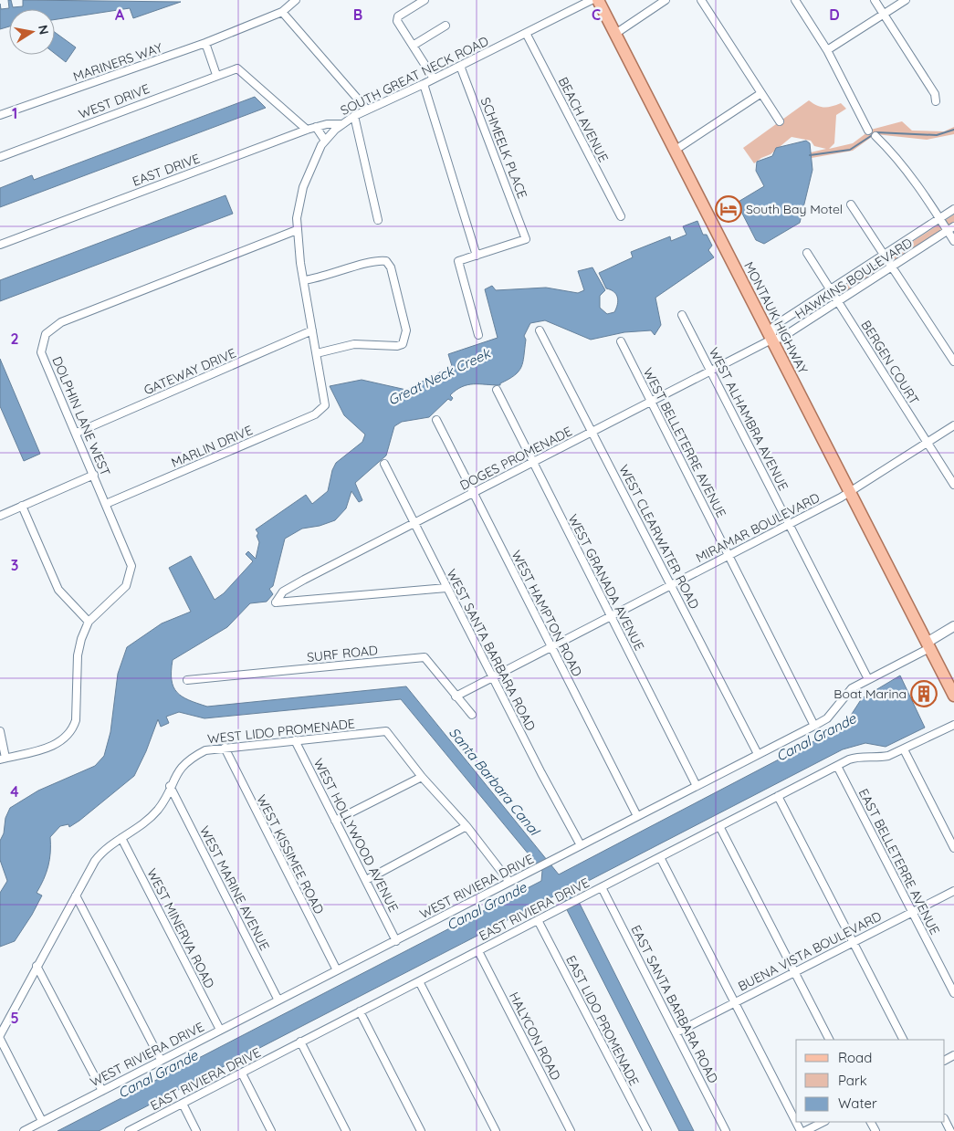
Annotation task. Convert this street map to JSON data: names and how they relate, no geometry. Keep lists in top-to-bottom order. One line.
{"streets":{"main road":["MONTAUK HIGHWAY"],"street":["MARINERS WAY","SOUTH GREAT NECK ROAD","WEST DRIVE","BEACH AVENUE","SCHMEELK PLACE","EAST DRIVE","HAWKINS BOULEVARD","BERGEN COURT","GATEWAY DRIVE","DOLPHIN LANE WEST","WEST ALHAMBRA AVENUE","WEST BELLETERRE AVENUE","MARLIN DRIVE","DOGES PROMENADE","MIRAMAR BOULEVARD","WEST CLEARWATER ROAD","WEST GRANADA AVENUE","WEST HAMPTON ROAD","WEST SANTA BARBARA ROAD","SURF ROAD","WEST LIDO PROMENADE","WEST HOLLYWOOD AVENUE","WEST KISSIMEE ROAD","EAST BELLETERRE AVENUE","WEST RIVIERA DRIVE","WEST MARINE AVENUE","EAST RIVIERA DRIVE","WEST MINERVA ROAD","BUENA VISTA BOULEVARD","EAST SANTA BARBARA ROAD","EAST LIDO PROMENADE","HALYCON ROAD"]},"crossings":[["SOUTH GREAT NECK ROAD","BEACH AVENUE"],["SOUTH GREAT NECK ROAD","SCHMEELK PLACE"],["SOUTH GREAT NECK ROAD","EAST DRIVE"],["SOUTH GREAT NECK ROAD","GATEWAY DRIVE"],["SOUTH GREAT NECK ROAD","DOLPHIN LANE WEST"],["SOUTH GREAT NECK ROAD","MARLIN DRIVE"],["WEST DRIVE","EAST DRIVE"],["HAWKINS BOULEVARD","MONTAUK HIGHWAY"],["HAWKINS BOULEVARD","BERGEN COURT"],["HAWKINS BOULEVARD","DOGES PROMENADE"],["MONTAUK HIGHWAY","DOGES PROMENADE"],["MONTAUK HIGHWAY","MIRAMAR BOULEVARD"],["MONTAUK HIGHWAY","WEST RIVIERA DRIVE"],["BERGEN COURT","MIRAMAR BOULEVARD"],["GATEWAY DRIVE","DOLPHIN LANE WEST"],["DOLPHIN LANE WEST","MARLIN DRIVE"],["WEST ALHAMBRA AVENUE","DOGES PROMENADE"],["WEST ALHAMBRA AVENUE","MIRAMAR BOULEVARD"],["WEST ALHAMBRA AVENUE","WEST RIVIERA DRIVE"],["WEST BELLETERRE AVENUE","DOGES PROMENADE"],["WEST BELLETERRE AVENUE","MIRAMAR BOULEVARD"],["WEST BELLETERRE AVENUE","WEST RIVIERA DRIVE"],["DOGES PROMENADE","WEST CLEARWATER ROAD"],["DOGES PROMENADE","WEST GRANADA AVENUE"],["DOGES PROMENADE","WEST HAMPTON ROAD"],["DOGES PROMENADE","WEST SANTA BARBARA ROAD"],["MIRAMAR BOULEVARD","WEST CLEARWATER ROAD"],["MIRAMAR BOULEVARD","WEST GRANADA AVENUE"],["MIRAMAR BOULEVARD","WEST HAMPTON ROAD"],["MIRAMAR BOULEVARD","WEST SANTA BARBARA ROAD"],["MIRAMAR BOULEVARD","SURF ROAD"],["WEST CLEARWATER ROAD","WEST RIVIERA DRIVE"],["WEST GRANADA AVENUE","WEST RIVIERA DRIVE"],["WEST HAMPTON ROAD","WEST RIVIERA DRIVE"],["WEST SANTA BARBARA ROAD","WEST RIVIERA DRIVE"],["WEST LIDO PROMENADE","WEST HOLLYWOOD AVENUE"],["WEST LIDO PROMENADE","WEST KISSIMEE ROAD"],["WEST LIDO PROMENADE","WEST RIVIERA DRIVE"],["WEST LIDO PROMENADE","WEST MARINE AVENUE"],["WEST LIDO PROMENADE","WEST MINERVA ROAD"],["WEST HOLLYWOOD AVENUE","WEST RIVIERA DRIVE"],["WEST KISSIMEE ROAD","WEST RIVIERA DRIVE"],["EAST BELLETERRE AVENUE","EAST RIVIERA DRIVE"],["EAST BELLETERRE AVENUE","BUENA VISTA BOULEVARD"],["WEST RIVIERA DRIVE","WEST MARINE AVENUE"],["WEST RIVIERA DRIVE","WEST MINERVA ROAD"],["EAST RIVIERA DRIVE","EAST SANTA BARBARA ROAD"],["EAST RIVIERA DRIVE","EAST LIDO PROMENADE"],["EAST RIVIERA DRIVE","HALYCON ROAD"],["BUENA VISTA BOULEVARD","EAST SANTA BARBARA ROAD"]],"water":["Great Neck Creek","Canal Grande","Santa Barbara Canal"],"places":{"hotel":["South Bay Motel"],"building":["Boat Marina"]},"legend":["Road","Park","Water"],"north":"right","grid":{"columns":["A","B","C","D"],"rows":["1","2","3","4","5"]}}
